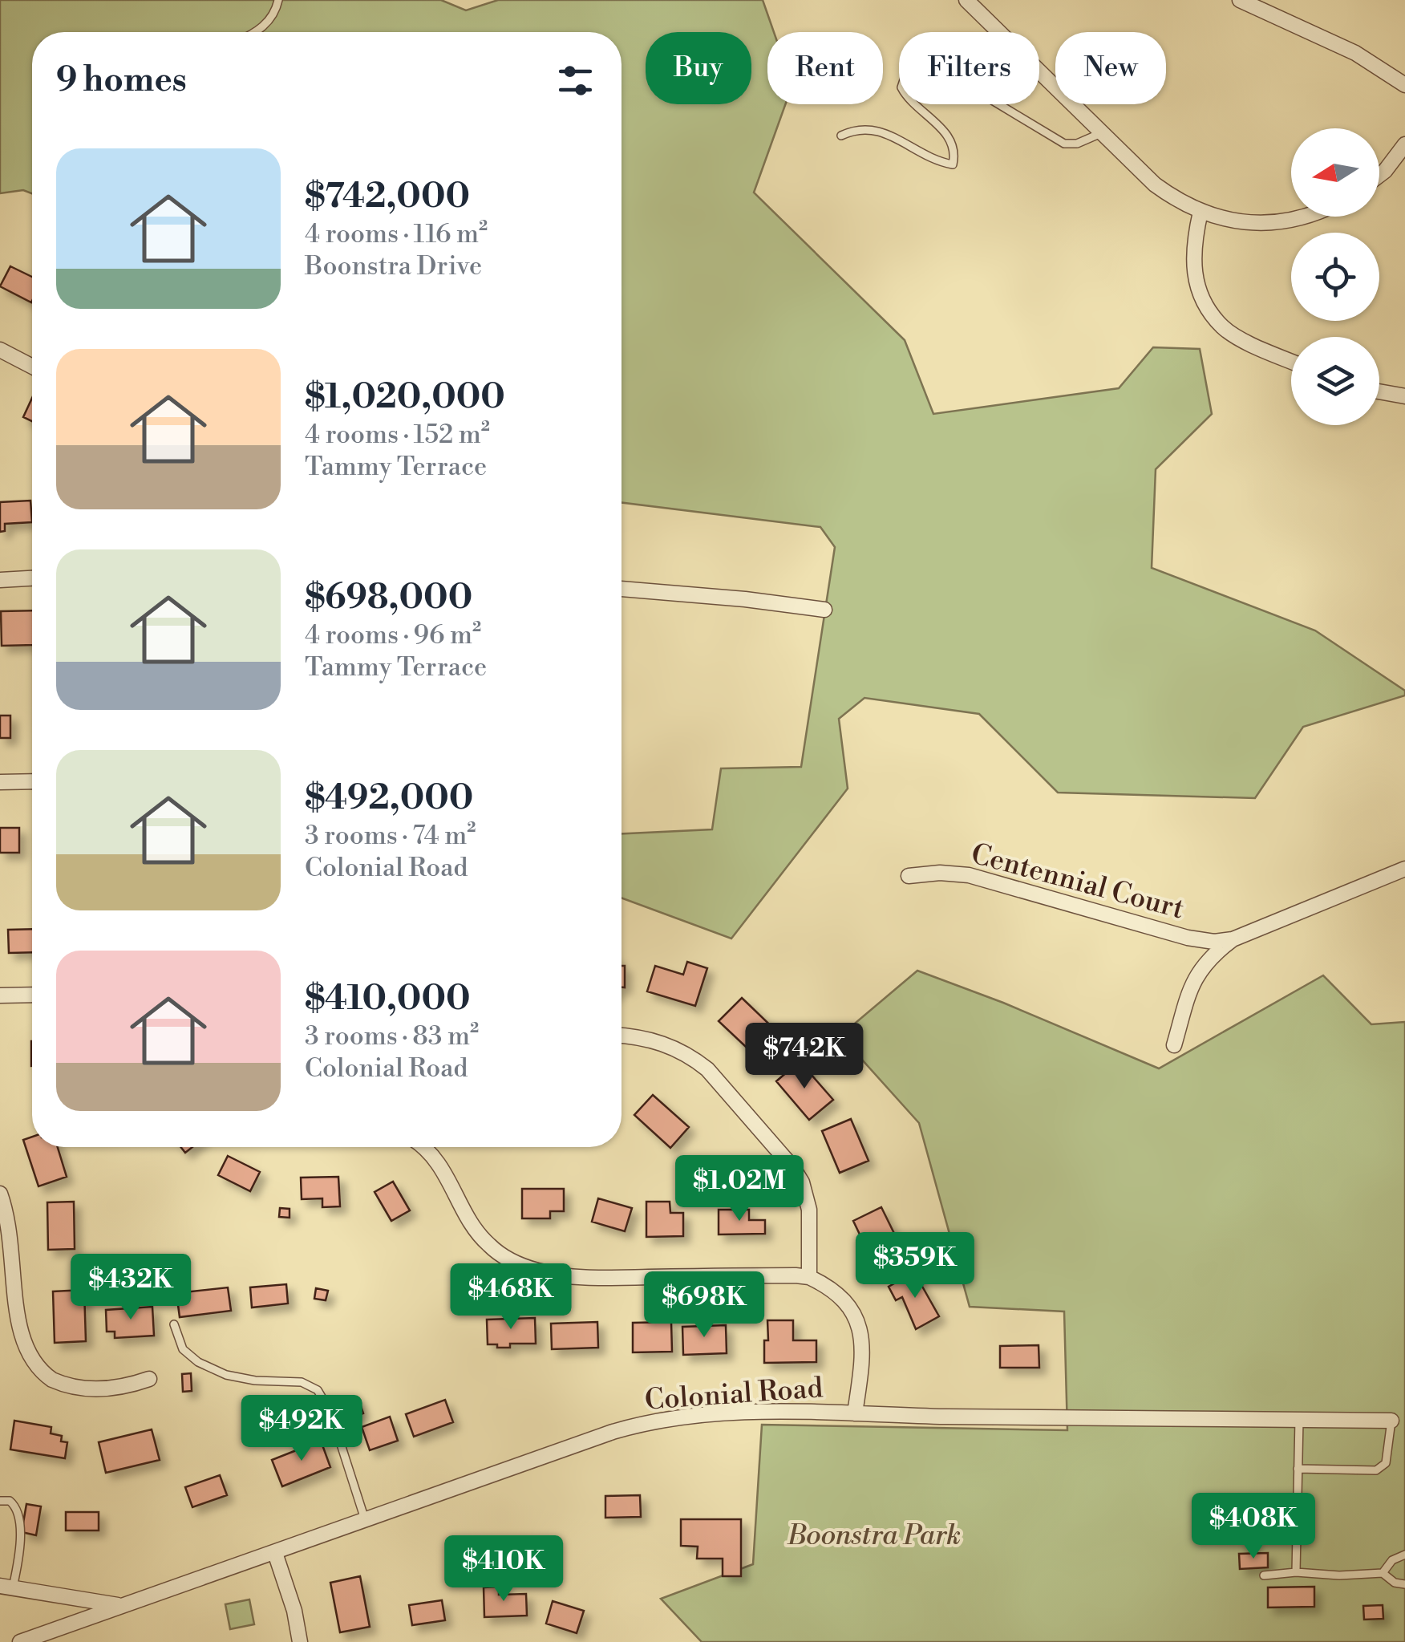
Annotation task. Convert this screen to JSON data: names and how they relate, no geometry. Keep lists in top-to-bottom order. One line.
{"streets":{"street":["Centennial Court","Colonial Road"]},"parks":["Boonstra Park"],"north":"left","page":{"chip":["Buy","Rent","Filters","New"],"heading":"9 homes","list":[{"name":"$742,000","note":"4 rooms · 116 m² · Boonstra Drive"},{"name":"$1,020,000","note":"4 rooms · 152 m² · Tammy Terrace"},{"name":"$698,000","note":"4 rooms · 96 m² · Tammy Terrace"},{"name":"$492,000","note":"3 rooms · 74 m² · Colonial Road"},{"name":"$410,000","note":"3 rooms · 83 m² · Colonial Road"}],"price":["$742K","$1.02M","$359K","$432K","$468K","$698K","$492K","$408K","$410K"]}}
